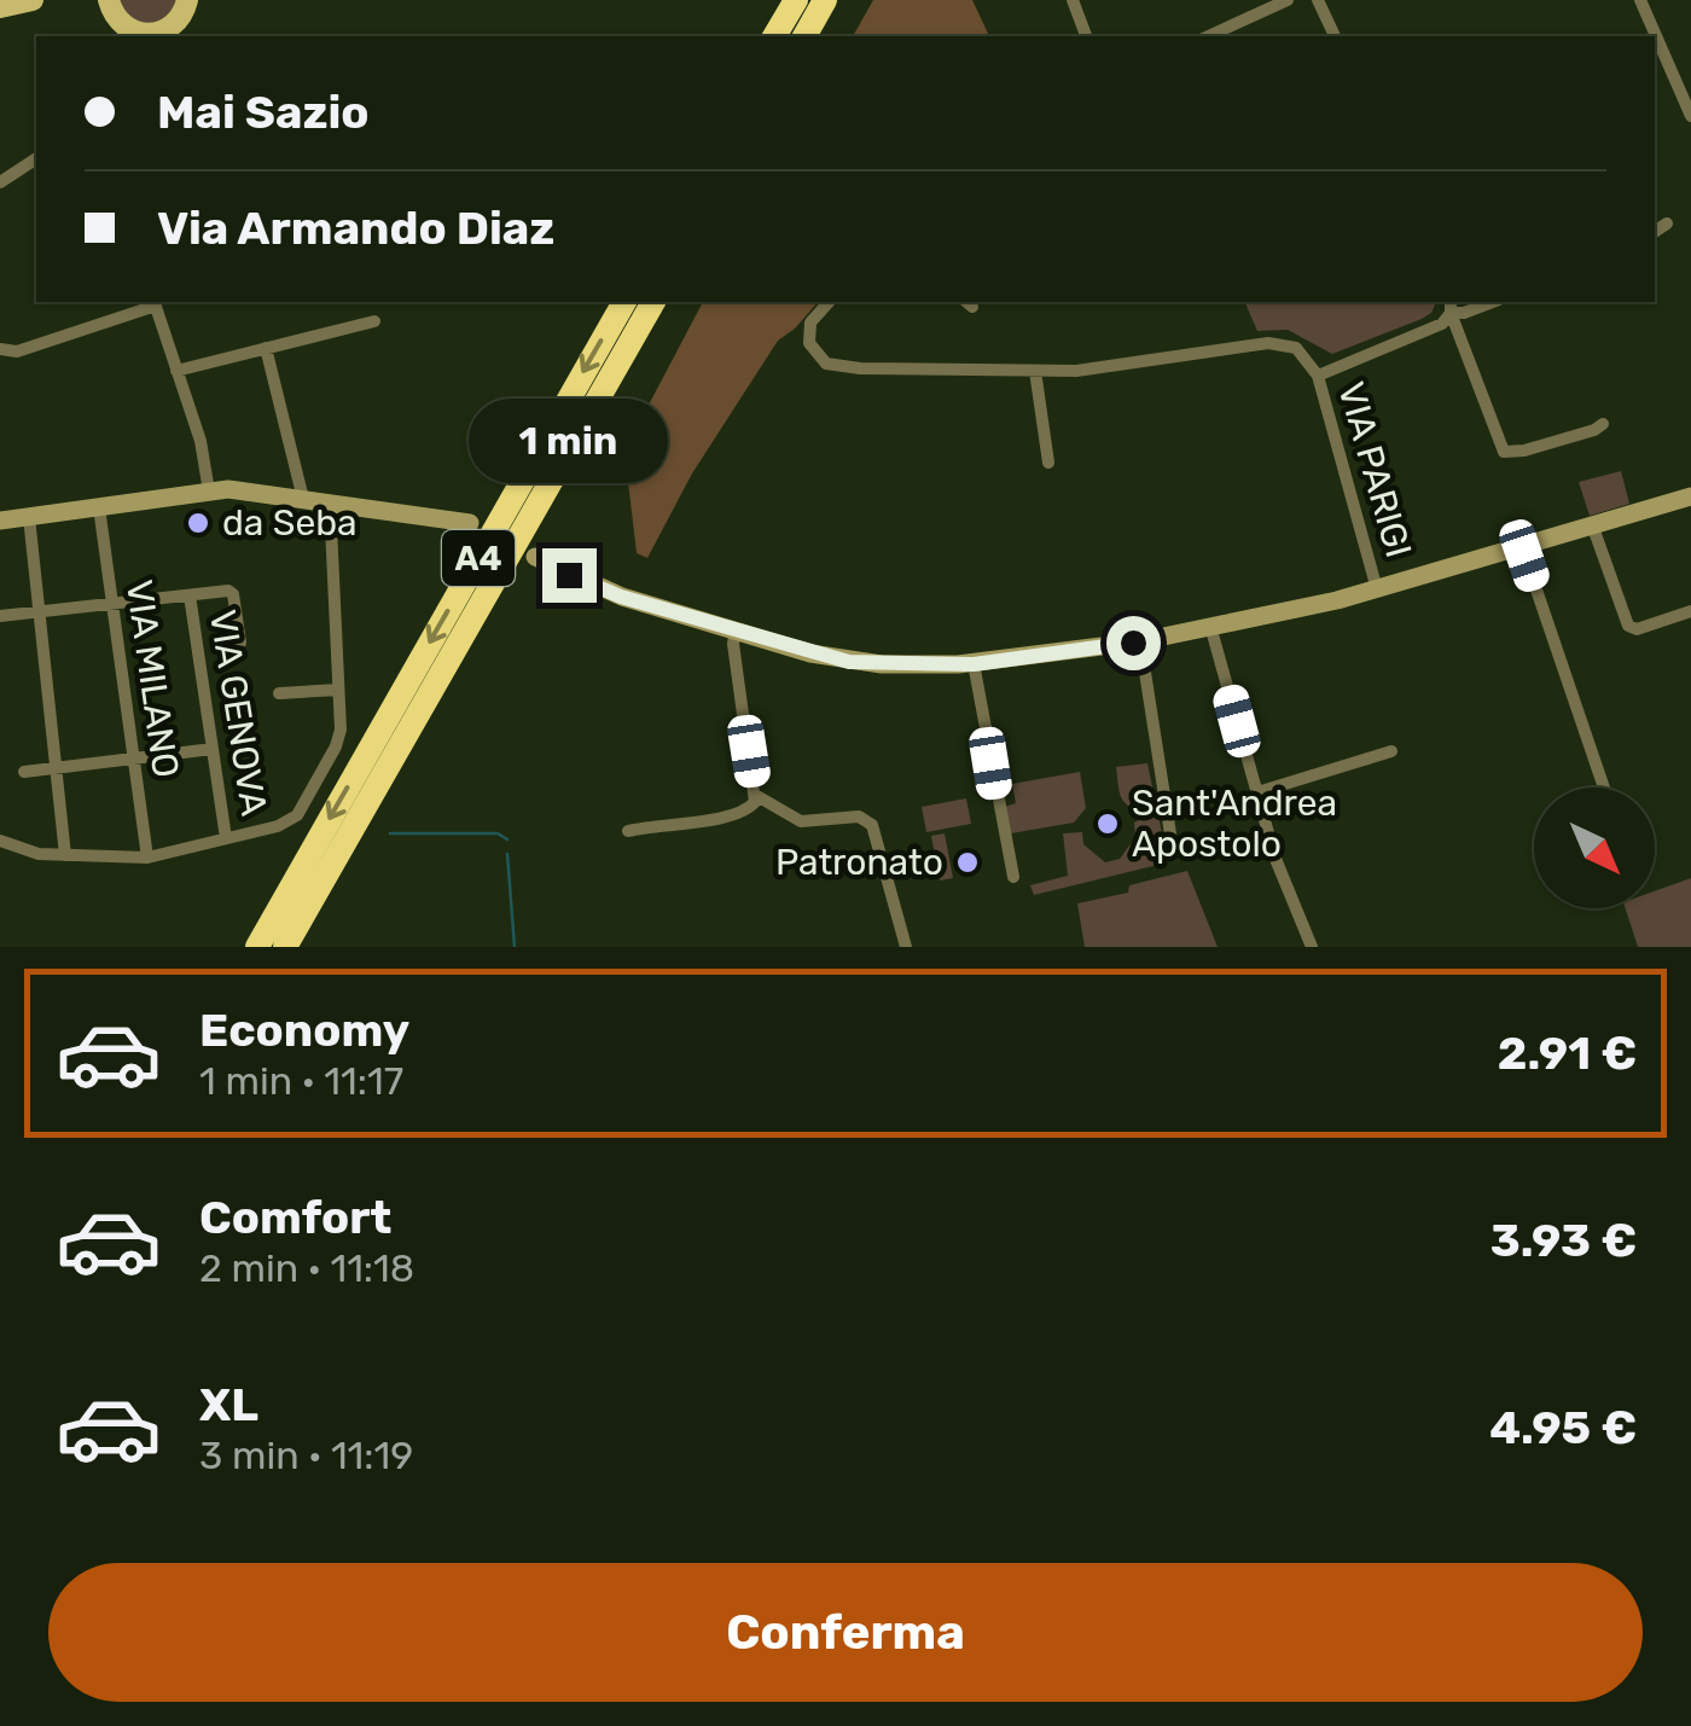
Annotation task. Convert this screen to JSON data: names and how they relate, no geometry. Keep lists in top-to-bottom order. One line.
{"streets":{"highway":["A4"],"street":["VIA PARIGI","VIA MILANO","VIA GENOVA"]},"crossings":[["VIA MILANO","VIA GENOVA"]],"places":["da Seba","Sant'Andrea Apostolo","Patronato"],"north":"bottom right","page":{"banner":["Mai Sazio","Via Armando Diaz"],"bubble":"1 min","list":[{"name":"Economy","note":"1 min · 11:17","value":"2.91 €"},{"name":"Comfort","note":"2 min · 11:18","value":"3.93 €"},{"name":"XL","note":"3 min · 11:19","value":"4.95 €"}],"buttons":"Conferma"}}
